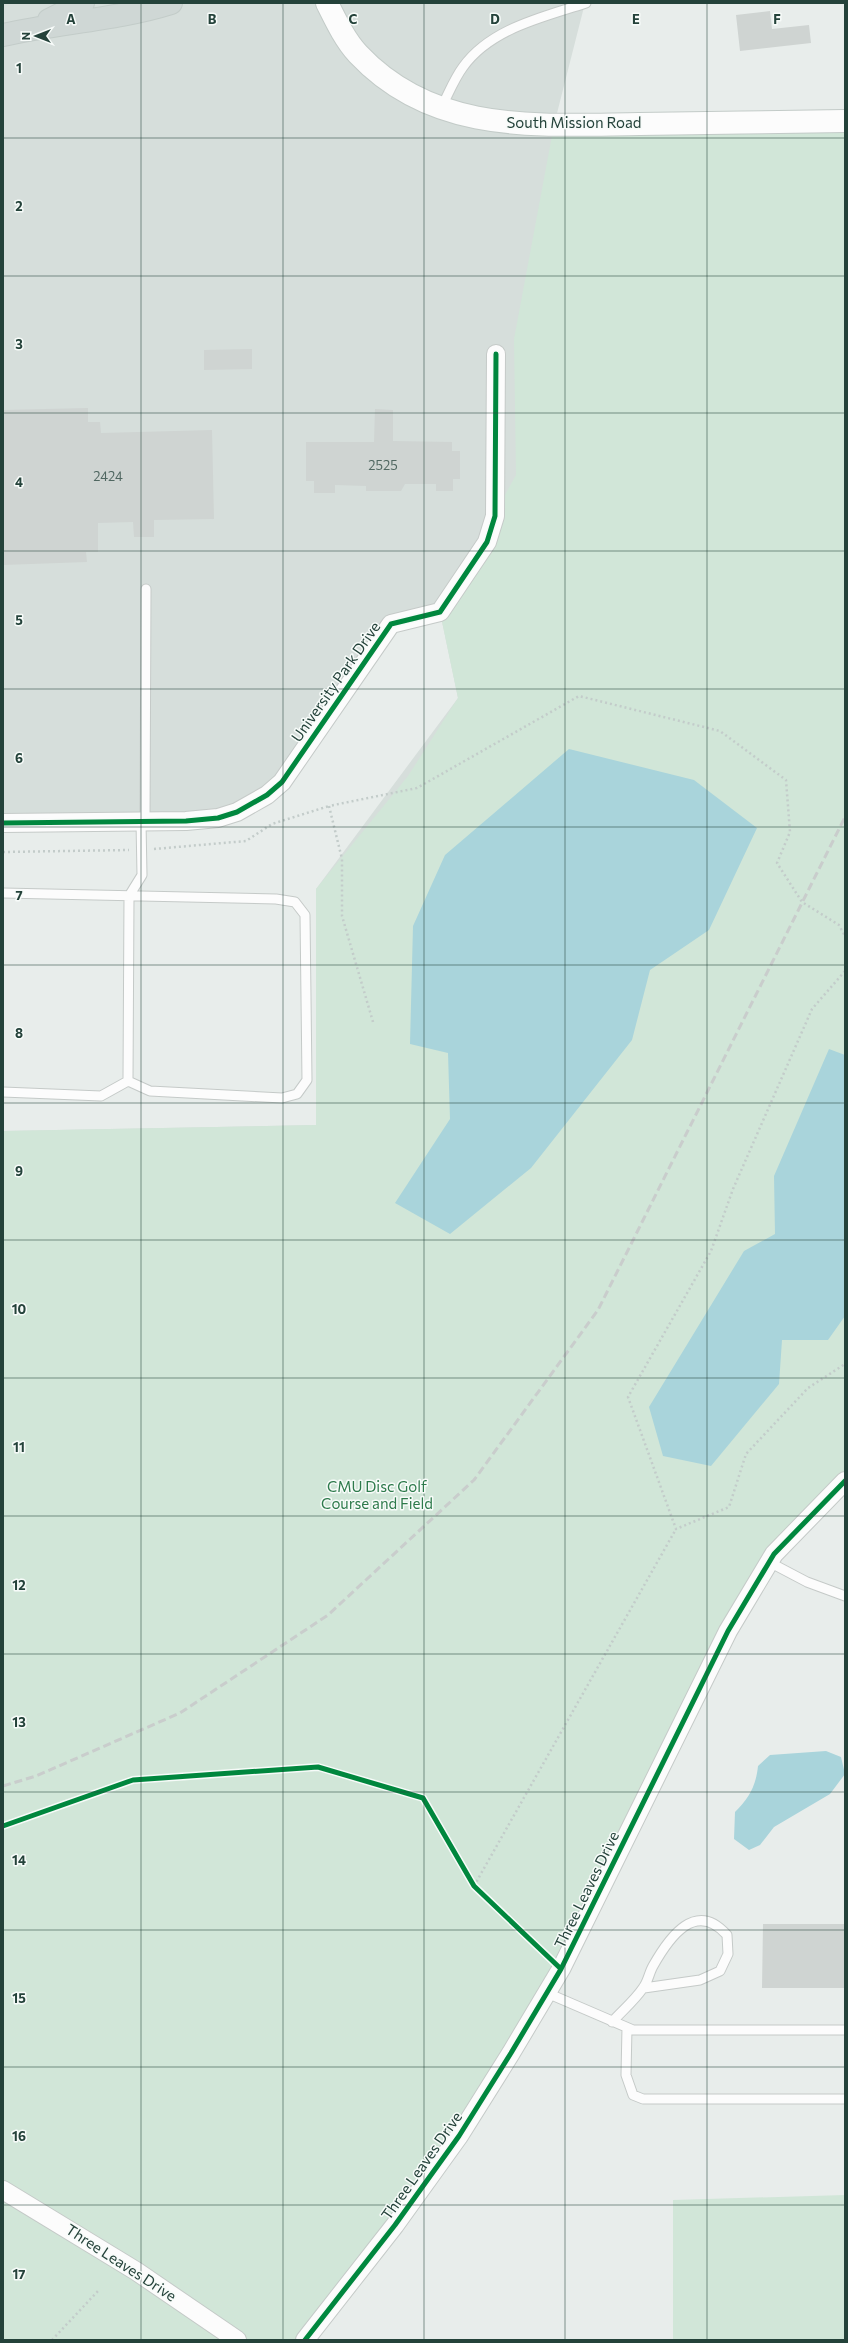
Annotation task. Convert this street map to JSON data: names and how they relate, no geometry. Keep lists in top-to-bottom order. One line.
{"streets":{"main road":["South Mission Road"],"street":["University Park Drive","Three Leaves Drive"]},"parks":["CMU Disc Golf Course and Field"],"house_numbers":["2525","2424"],"north":"left","grid":{"columns":["A","B","C","D","E","F"],"rows":["1","2","3","4","5","6","7","8","9","10","11","12","13","14","15","16","17"]}}
